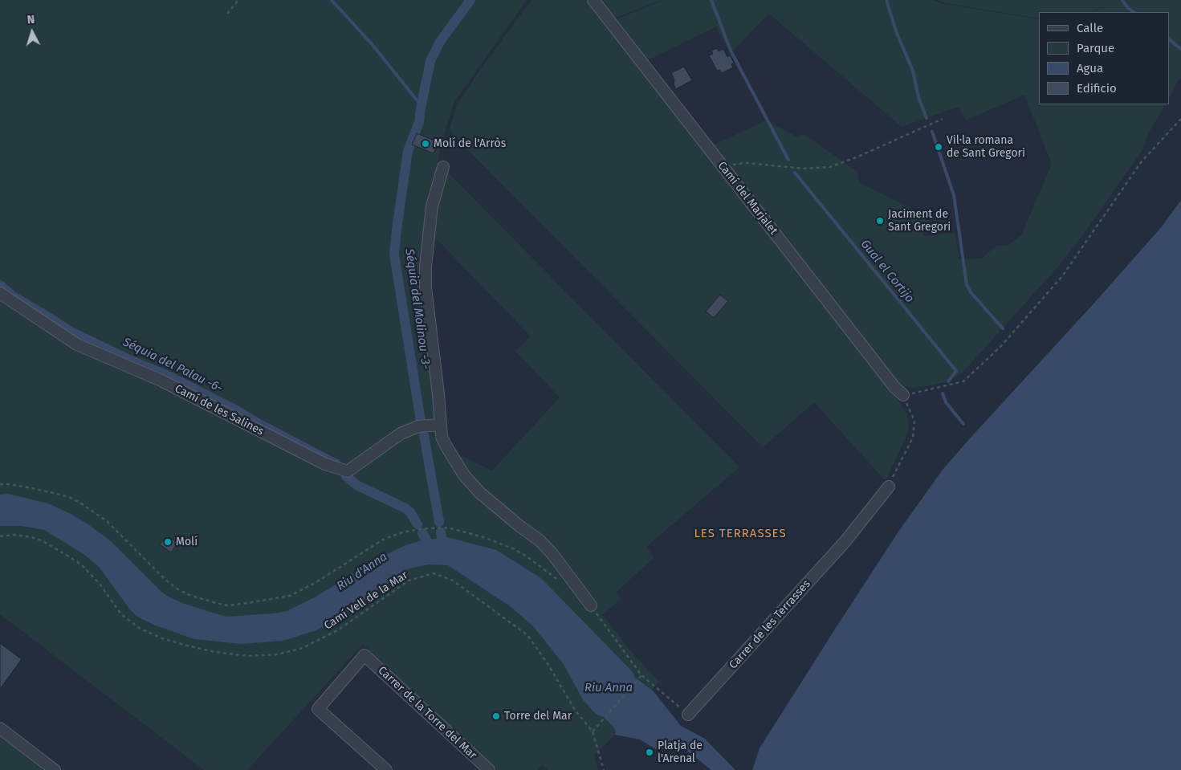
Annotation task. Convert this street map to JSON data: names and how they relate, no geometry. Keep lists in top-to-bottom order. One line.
{"streets":{"street":["Camí del Marjalet","Camí de les Salines","Carrer de les Terrasses","Carrer de la Torre del Mar"],"path":["Camí Vell de la Mar"]},"districts":["LES TERRASSES"],"water":["Gual el Cortijo","Séquia del Molinou -3-","Séquia del Palau -6-","Riu d'Anna","Riu Anna"],"places":["Molí de l'Arròs","Vil·la romana de Sant Gregori","Jaciment de Sant Gregori","Molí","Torre del Mar","Platja de l'Arenal"],"legend":["Calle","Parque","Agua","Edificio"],"north":"top"}
